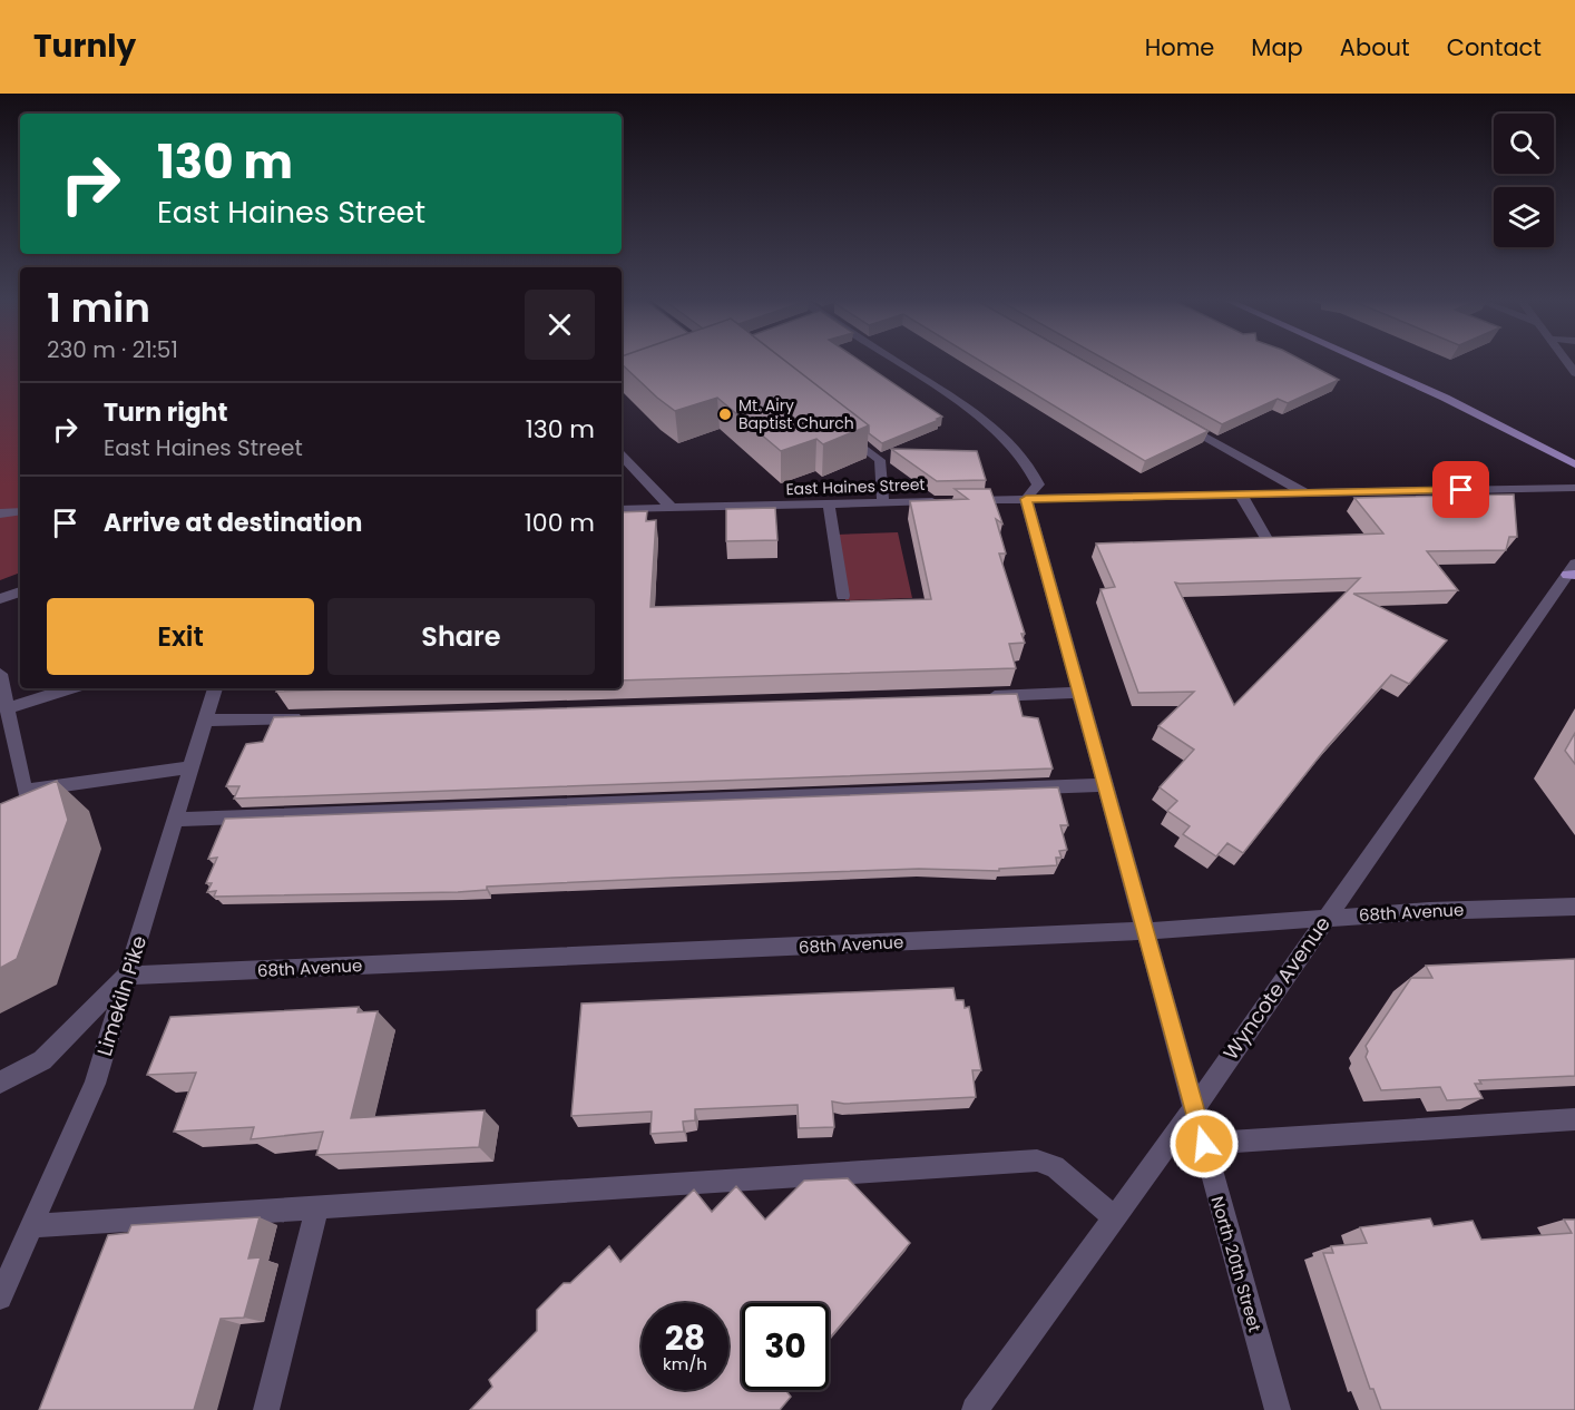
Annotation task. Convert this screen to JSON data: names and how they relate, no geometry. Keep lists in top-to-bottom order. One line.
{"streets":{"street":["East Haines Street","68th Avenue","Wyncote Avenue","Limekiln Pike","North 20th Street"]},"crossings":[["East Haines Street","North 20th Street"],["68th Avenue","Wyncote Avenue"],["68th Avenue","Limekiln Pike"],["68th Avenue","North 20th Street"],["Wyncote Avenue","North 20th Street"]],"places":["Mt. Airy Baptist Church"],"page":{"header":"Turnly","nav":["Home","Map","About","Contact"],"turn":["130 m","East Haines Street"],"heading":["1 min","230 m · 21:51"],"list":[{"name":"Turn right","note":"East Haines Street","value":"130 m"},{"name":"Arrive at destination","value":"100 m"}],"buttons":["Exit","Share"],"speed":"28 km/h","limit":"30"}}
